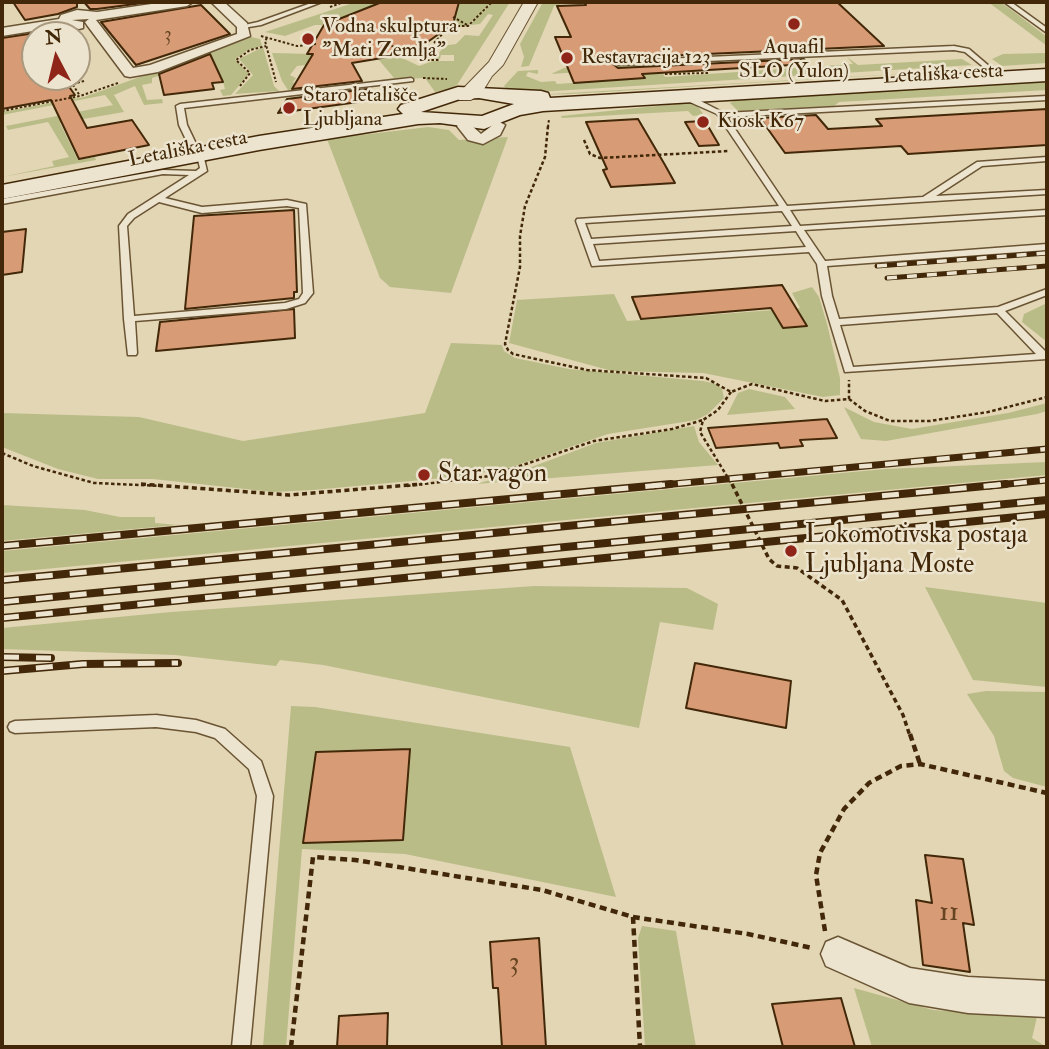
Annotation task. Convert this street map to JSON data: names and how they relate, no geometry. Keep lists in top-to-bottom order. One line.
{"streets":{"main road":["Letališka cesta"]},"places":["Aquafil SLO (Yulon)","Vodna skulptura \"Mati Zemlja\"","Restavracija 123","Staro letališče Ljubljana","Kiosk K67","Star vagon","Lokomotivska postaja Ljubljana Moste"],"house_numbers":["3","11","3"],"north":"top"}
